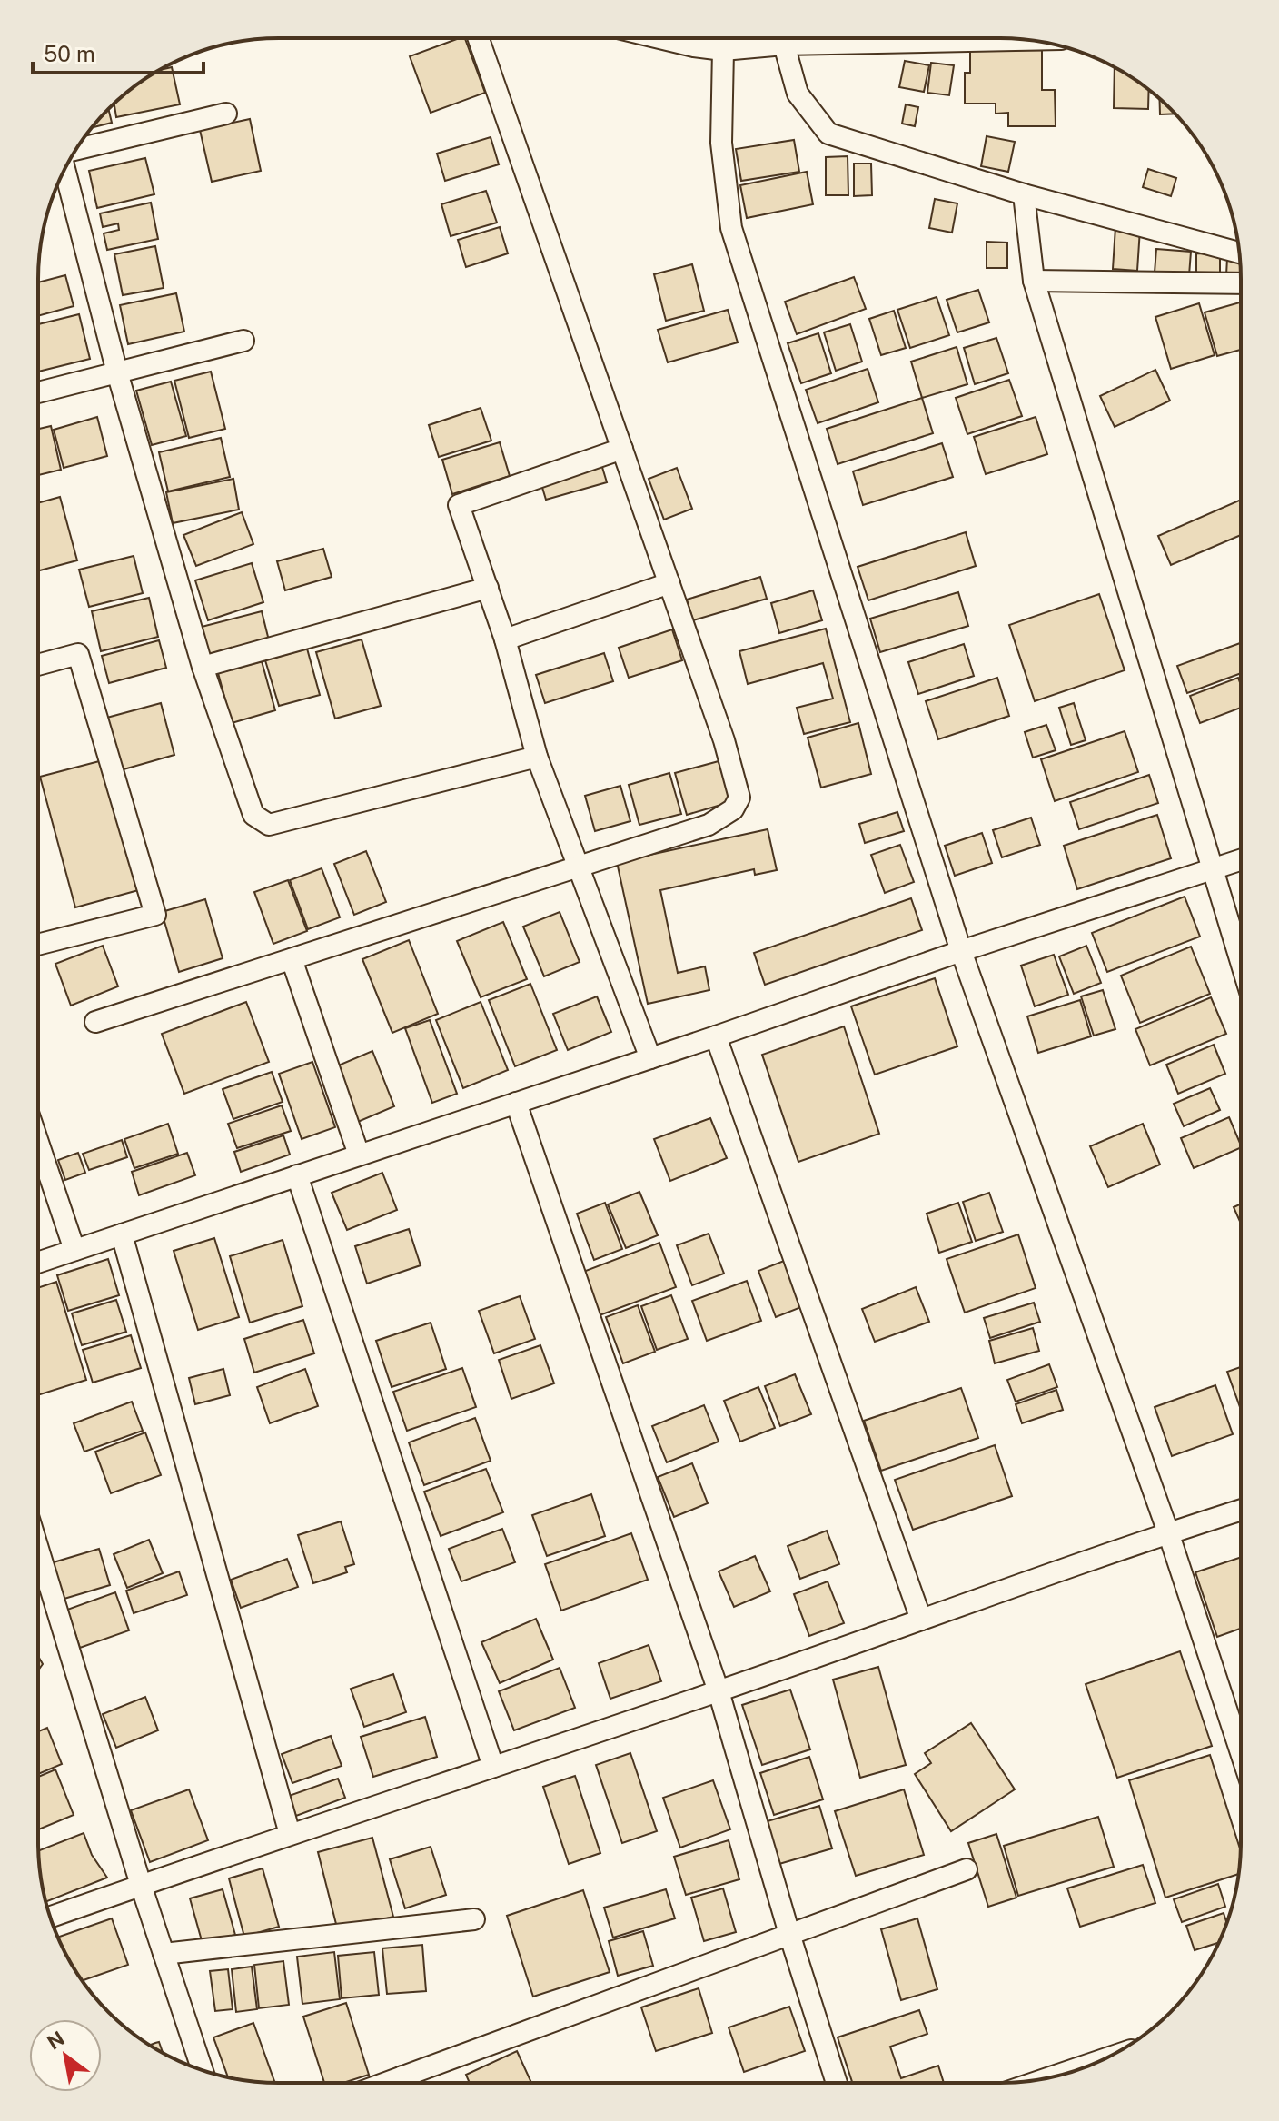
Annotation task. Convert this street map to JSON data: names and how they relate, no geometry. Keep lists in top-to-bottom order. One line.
{"scale_bar":"50 m","north":"top left"}
